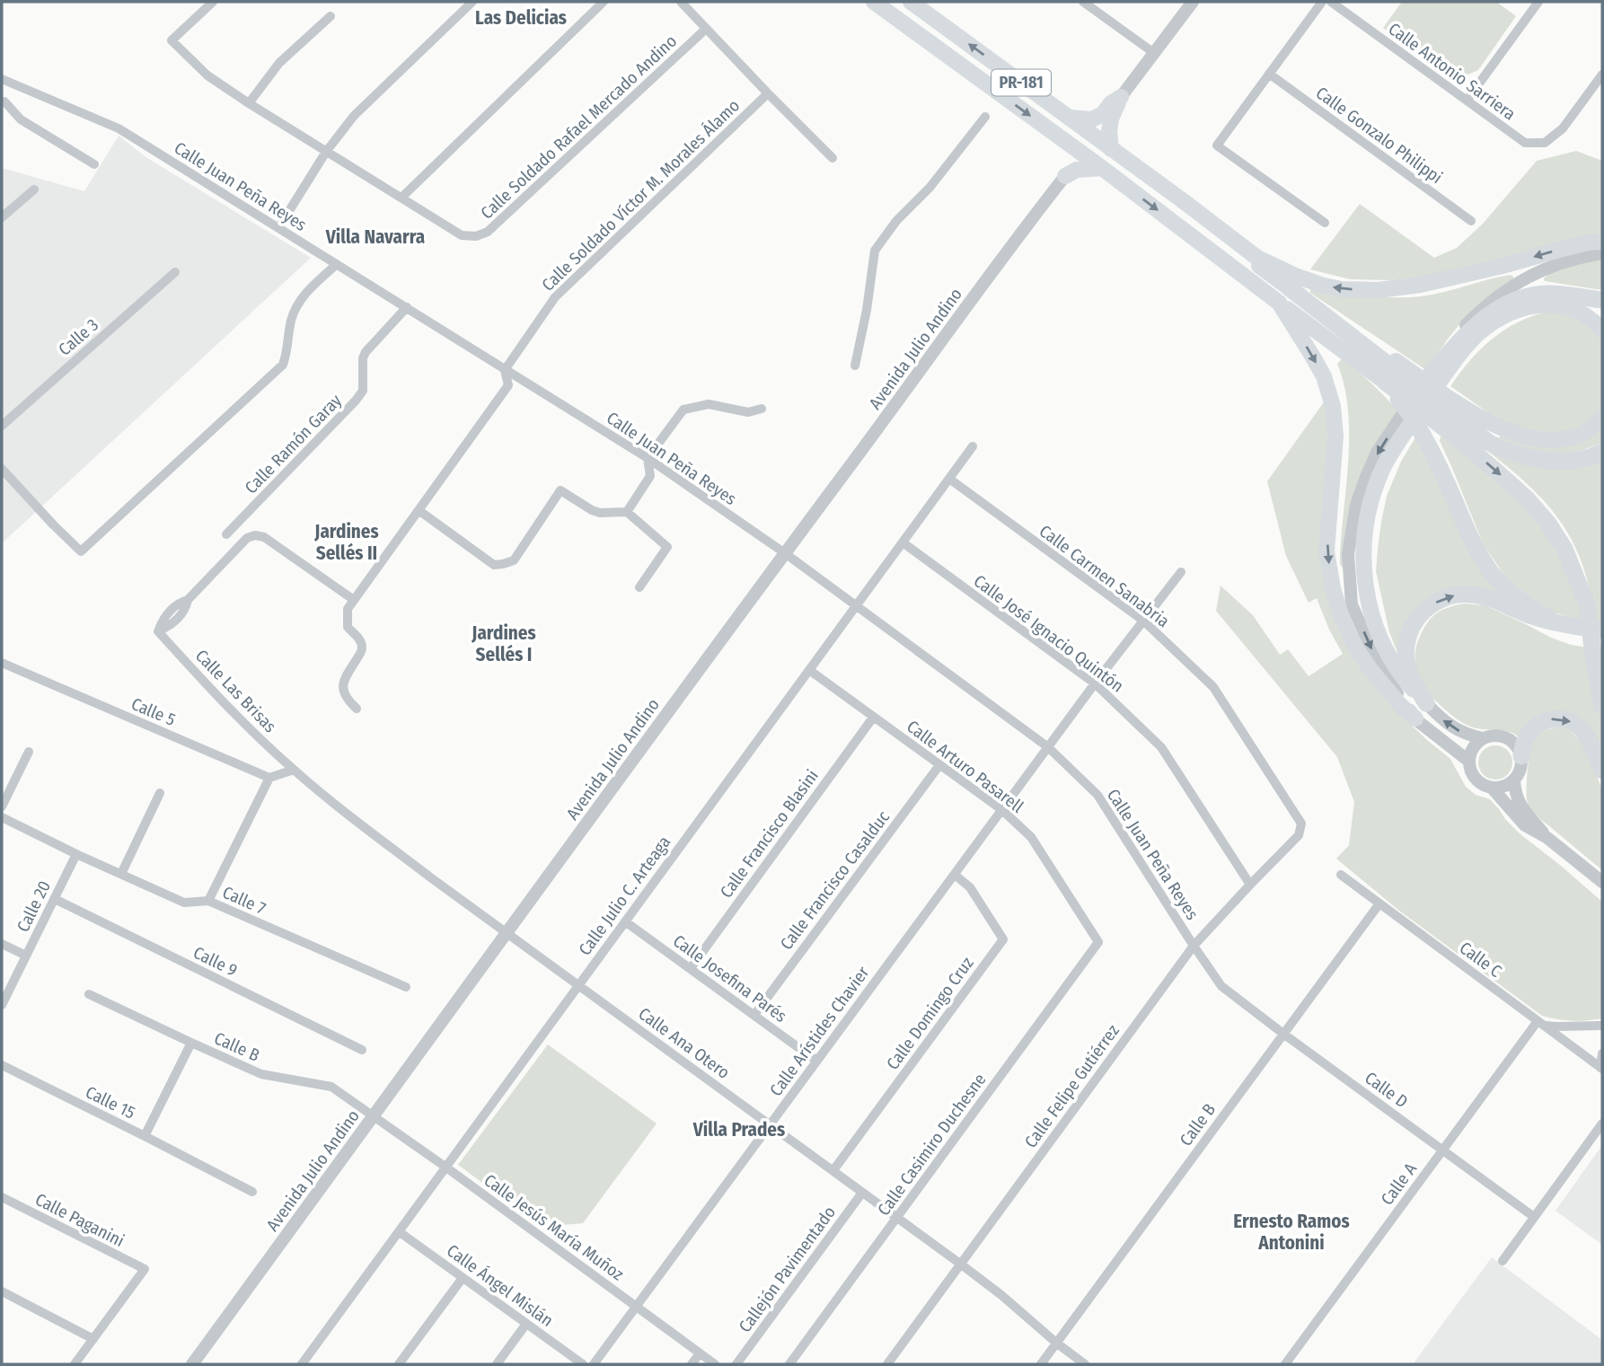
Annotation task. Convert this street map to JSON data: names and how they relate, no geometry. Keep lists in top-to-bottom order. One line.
{"streets":{"highway":["PR-181"],"street":["Calle Antonio Sarriera","Calle Soldado Rafael Mercado Andino","Calle Gonzalo Philippi","Calle Juan Peña Reyes","Calle Soldado Víctor M. Morales Álamo","Calle 3","Avenida Julio Andino","Calle Ramón Garay","Calle Carmen Sanabria","Calle José Ignacio Quintón","Calle Las Brisas","Calle 5","Calle Arturo Pasarell","Calle Francisco Blasini","Calle Francisco Casalduc","Calle Julio C. Arteaga","Calle 7","Calle 20","Calle C","Calle 9","Calle Josefina Parés","Calle Domingo Cruz","Calle Arístides Chavier","Calle Ana Otero","Calle B","Calle Felipe Gutiérrez","Calle D","Calle 15","Calle Casimiro Duchesne","Calle A","Calle Paganini","Calle Jesús María Muñoz","Callejón Pavimentado","Calle Ángel Mislán"]},"crossings":[["Calle Juan Peña Reyes","Calle Soldado Víctor M. Morales Álamo"],["Calle Juan Peña Reyes","Avenida Julio Andino"],["Calle Juan Peña Reyes","Calle Ramón Garay"],["Calle Juan Peña Reyes","Calle Julio C. Arteaga"],["Calle Juan Peña Reyes","Calle Arístides Chavier"],["Calle Juan Peña Reyes","Calle Felipe Gutiérrez"],["Calle Juan Peña Reyes","Calle D"],["Calle Soldado Víctor M. Morales Álamo","Calle Las Brisas"],["Avenida Julio Andino","Calle Ana Otero"],["Avenida Julio Andino","Calle B"],["Avenida Julio Andino","Calle Jesús María Muñoz"],["Calle Carmen Sanabria","Calle Julio C. Arteaga"],["Calle Carmen Sanabria","Calle Arístides Chavier"],["Calle Carmen Sanabria","Calle Felipe Gutiérrez"],["Calle José Ignacio Quintón","Calle Julio C. Arteaga"],["Calle José Ignacio Quintón","Calle Arístides Chavier"],["Calle José Ignacio Quintón","Calle Felipe Gutiérrez"],["Calle Las Brisas","Calle Ana Otero"],["Calle Arturo Pasarell","Calle Francisco Blasini"],["Calle Arturo Pasarell","Calle Francisco Casalduc"],["Calle Arturo Pasarell","Calle Julio C. Arteaga"],["Calle Arturo Pasarell","Calle Arístides Chavier"],["Calle Arturo Pasarell","Calle Casimiro Duchesne"],["Calle Francisco Blasini","Calle Josefina Parés"],["Calle Francisco Casalduc","Calle Josefina Parés"],["Calle Julio C. Arteaga","Calle Josefina Parés"],["Calle Julio C. Arteaga","Calle Ana Otero"],["Calle Julio C. Arteaga","Calle Jesús María Muñoz"],["Calle Julio C. Arteaga","Calle Ángel Mislán"],["Calle 7","Calle 20"],["Calle 20","Calle 9"],["Calle C","Calle B"],["Calle C","Calle A"],["Calle Josefina Parés","Calle Arístides Chavier"],["Calle Domingo Cruz","Calle Arístides Chavier"],["Calle Domingo Cruz","Calle Ana Otero"],["Calle Arístides Chavier","Calle Ana Otero"],["Calle Arístides Chavier","Calle Jesús María Muñoz"],["Calle Ana Otero","Calle B"],["Calle Ana Otero","Calle Felipe Gutiérrez"],["Calle Ana Otero","Calle Casimiro Duchesne"],["Calle Ana Otero","Callejón Pavimentado"],["Calle B","Calle D"],["Calle B","Calle 15"],["Calle B","Calle Jesús María Muñoz"],["Calle D","Calle A"]],"districts":["Las Delicias","Villa Navarra","Jardines Sellés II","Jardines Sellés I","Villa Prades","Ernesto Ramos Antonini"]}
